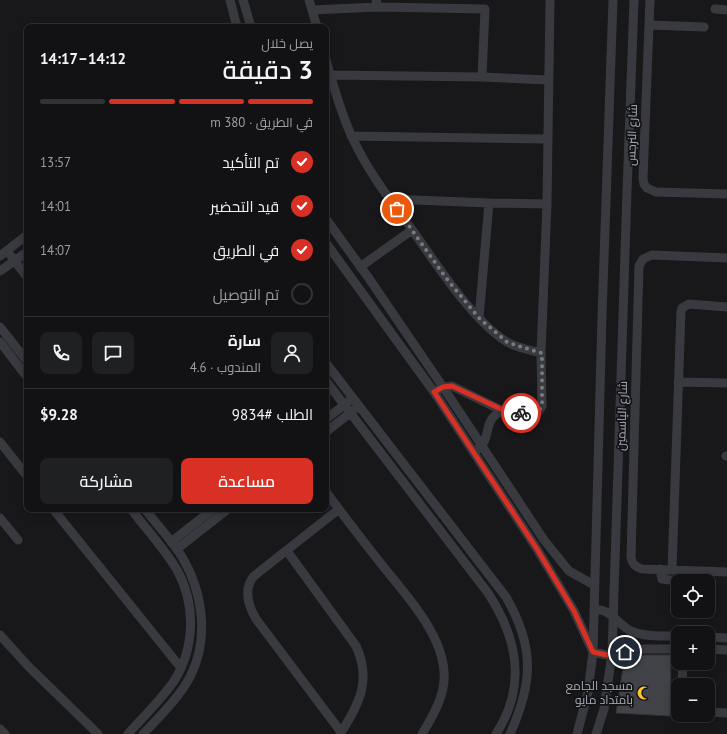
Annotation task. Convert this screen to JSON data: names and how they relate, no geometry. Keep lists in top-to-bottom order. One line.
{"streets":{"street":["شارع النرجس","شارع الياسمين"]},"places":{"mosque":["مسجد الجامع بامتداد مايو"]},"page":{"heading":["3 دقيقة","يصل خلال","14:12–14:17"],"panel":["سارة","المندوب · 4.6","الطلب #9834","$9.28"],"bar":"في الطريق · 380 m","list":[["تم التأكيد","13:57"],["قيد التحضير","14:01"],["في الطريق","14:07"],"تم التوصيل"],"buttons":["مساعدة","مشاركة"],"map_buttons":["+","−"]}}
